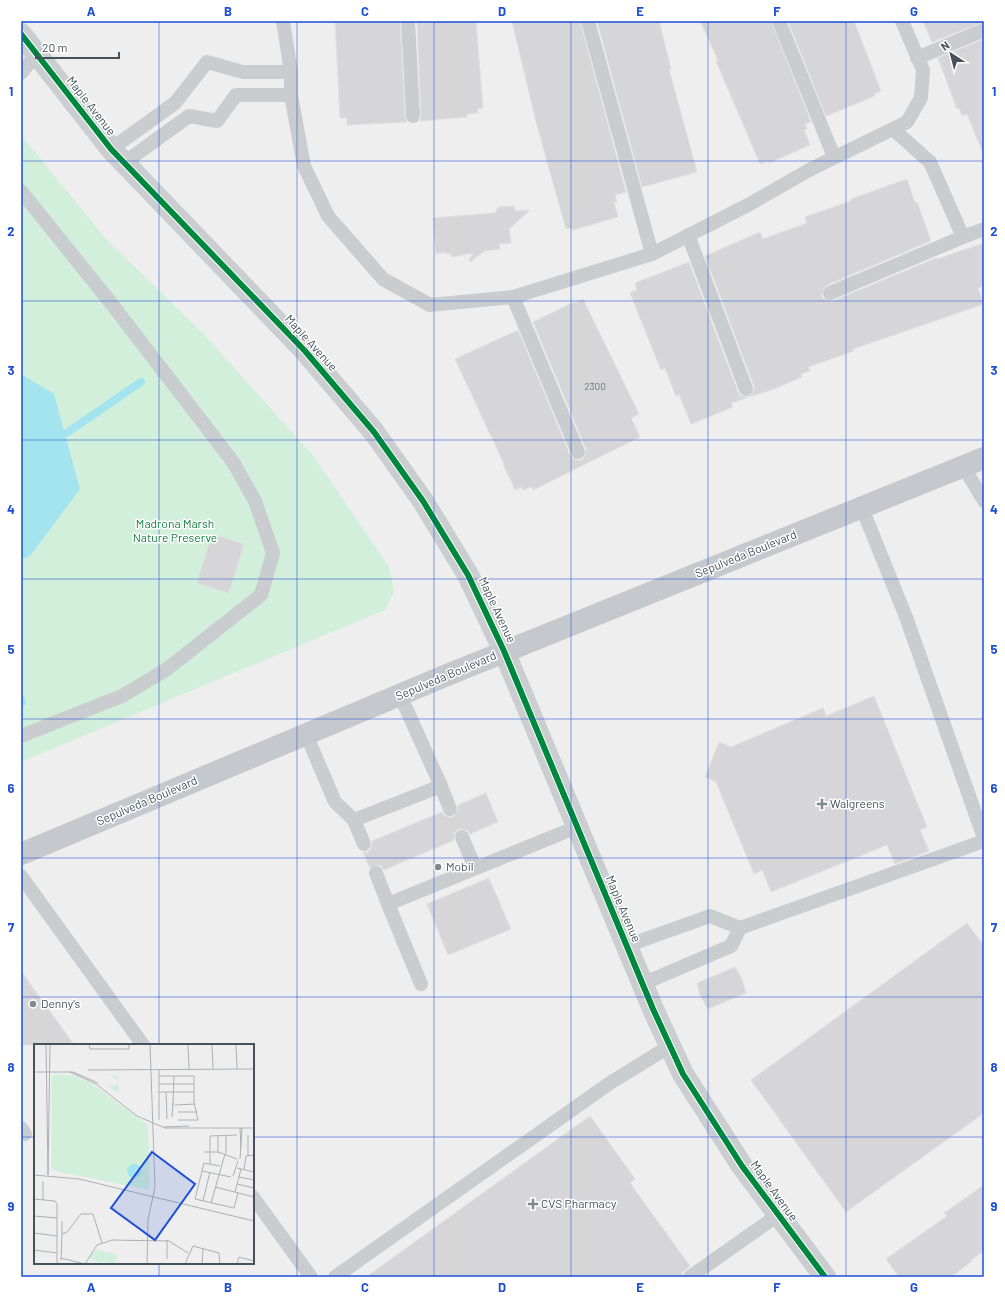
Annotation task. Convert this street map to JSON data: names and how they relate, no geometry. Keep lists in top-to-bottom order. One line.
{"streets":{"main road":["Sepulveda Boulevard"],"street":["Maple Avenue"]},"crossings":[["Maple Avenue","Sepulveda Boulevard"]],"parks":["Madrona Marsh Nature Preserve"],"places":{"health":["Walgreens","CVS Pharmacy"],"other":["Mobil","Denny's"]},"house_numbers":["2300"],"scale_bar":"20 m","north":"top left","grid":{"columns":["A","B","C","D","E","F","G"],"rows":["1","2","3","4","5","6","7","8","9"]}}
